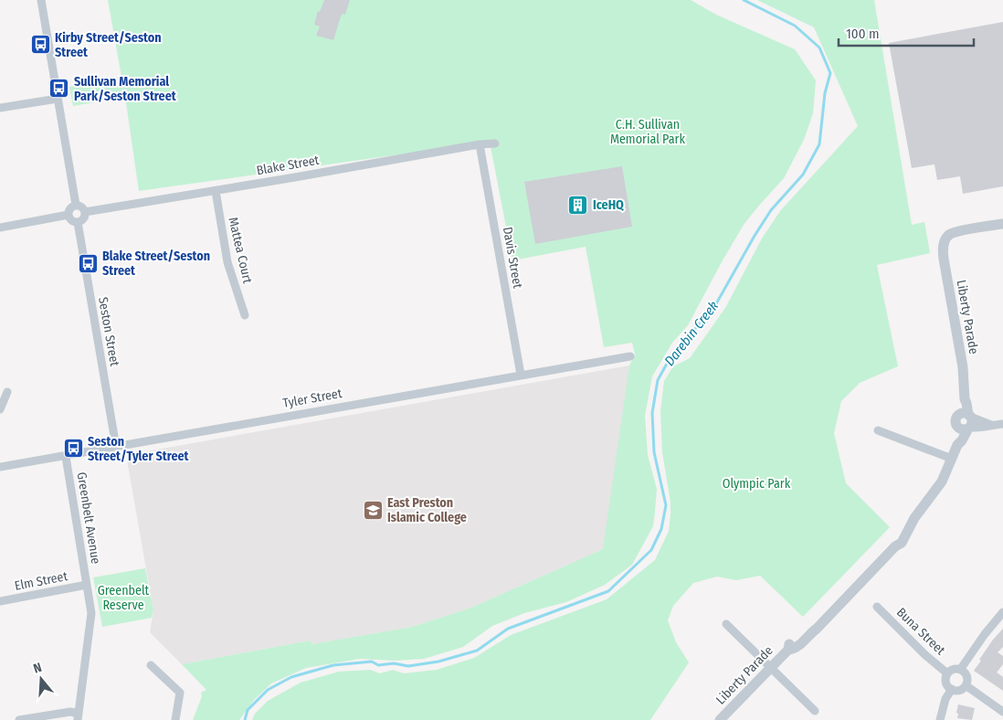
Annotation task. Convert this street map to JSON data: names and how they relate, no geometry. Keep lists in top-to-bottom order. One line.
{"streets":{"street":["Blake Street","Mattea Court","Davis Street","Liberty Parade","Seston Street","Tyler Street","Greenbelt Avenue","Elm Street","Buna Street"]},"crossings":[["Blake Street","Mattea Court"],["Blake Street","Davis Street"],["Blake Street","Seston Street"],["Davis Street","Tyler Street"],["Seston Street","Tyler Street"],["Tyler Street","Greenbelt Avenue"],["Greenbelt Avenue","Elm Street"]],"water":["Darebin Creek"],"parks":["C.H. Sullivan Memorial Park","Olympic Park","Greenbelt Reserve"],"places":{"bus stop":["Kirby Street/Seston Street","Sullivan Memorial Park/Seston Street","Blake Street/Seston Street","Seston Street/Tyler Street"],"building":["IceHQ"],"school or university":["East Preston Islamic College"]},"scale_bar":"100 m","north":"top"}
